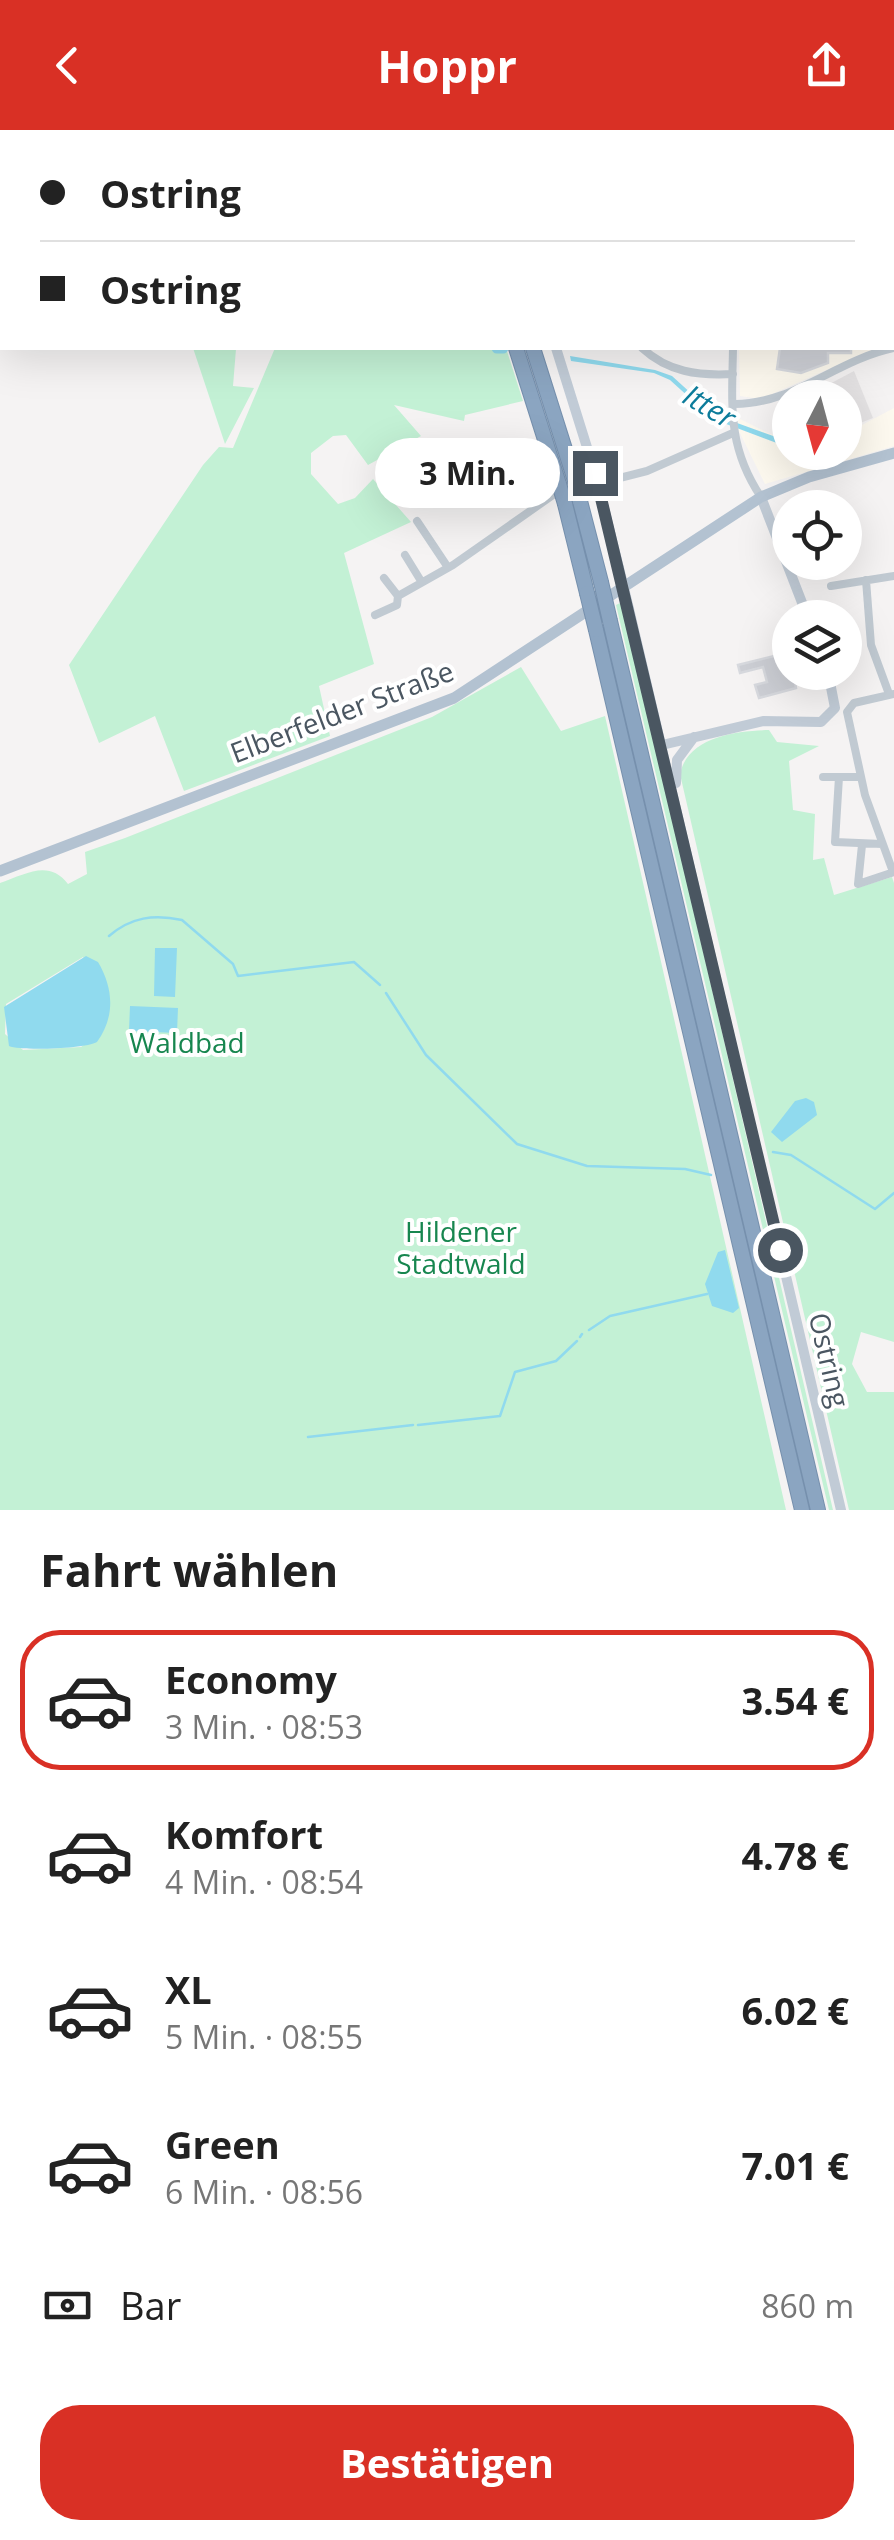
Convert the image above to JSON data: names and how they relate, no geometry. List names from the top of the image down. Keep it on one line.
{"streets":{"main road":["Elberfelder Straße","Ostring"]},"water":["Itter"],"parks":["Waldbad","Hildener Stadtwald"],"north":"bottom","page":{"header":"Hoppr","banner":["Ostring","Ostring"],"bubble":"3 Min.","heading":"Fahrt wählen","list":[{"name":"Economy","note":"3 Min. · 08:53","value":"3.54 €"},{"name":"Komfort","note":"4 Min. · 08:54","value":"4.78 €"},{"name":"XL","note":"5 Min. · 08:55","value":"6.02 €"},{"name":"Green","note":"6 Min. · 08:56","value":"7.01 €"}],"pay":["Bar","860 m"],"buttons":"Bestätigen"}}
